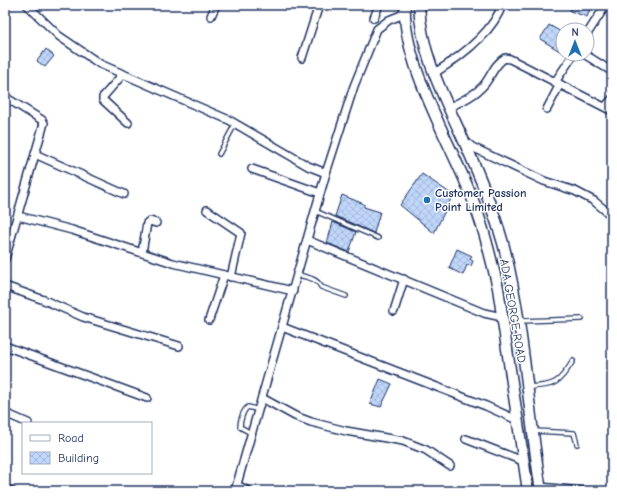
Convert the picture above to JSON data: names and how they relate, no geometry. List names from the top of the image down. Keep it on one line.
{"streets":{"main road":["ADA GEORGE ROAD"]},"places":["Customer Passion Point Limited"],"legend":["Road","Building"],"north":"top"}
